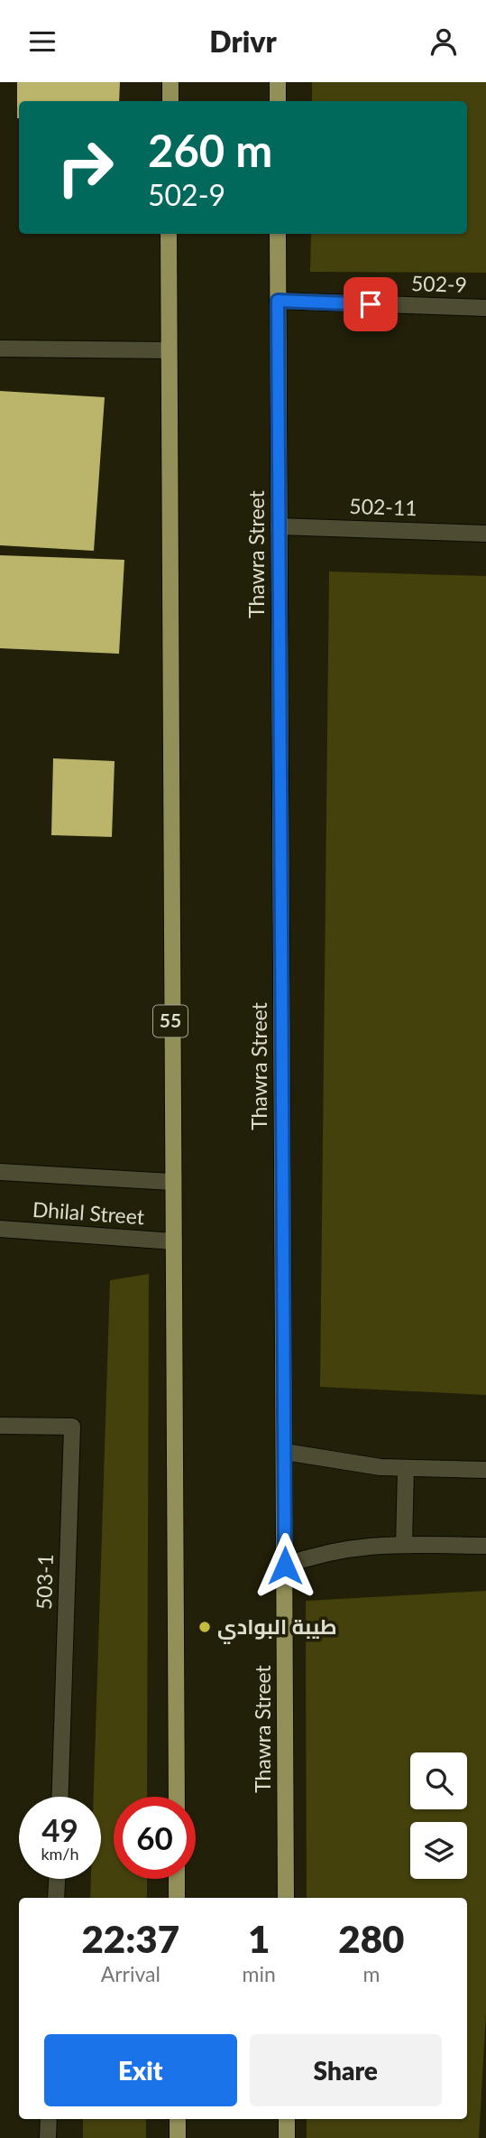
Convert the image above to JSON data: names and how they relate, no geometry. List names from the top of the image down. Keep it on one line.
{"streets":{"main road":["Thawra Street","55"],"street":["502-9","502-11","Dhilal Street","503-1"]},"crossings":[["502-9","Thawra Street"],["502-11","Thawra Street"],["55","Dhilal Street"]],"places":["طيبة البوادي"],"page":{"header":"Drivr","turn":["260 m","502-9"],"speed":"49 km/h","limit":"60","eta":["22:37","Arrival","1","min","280","m"],"buttons":["Exit","Share"]}}
